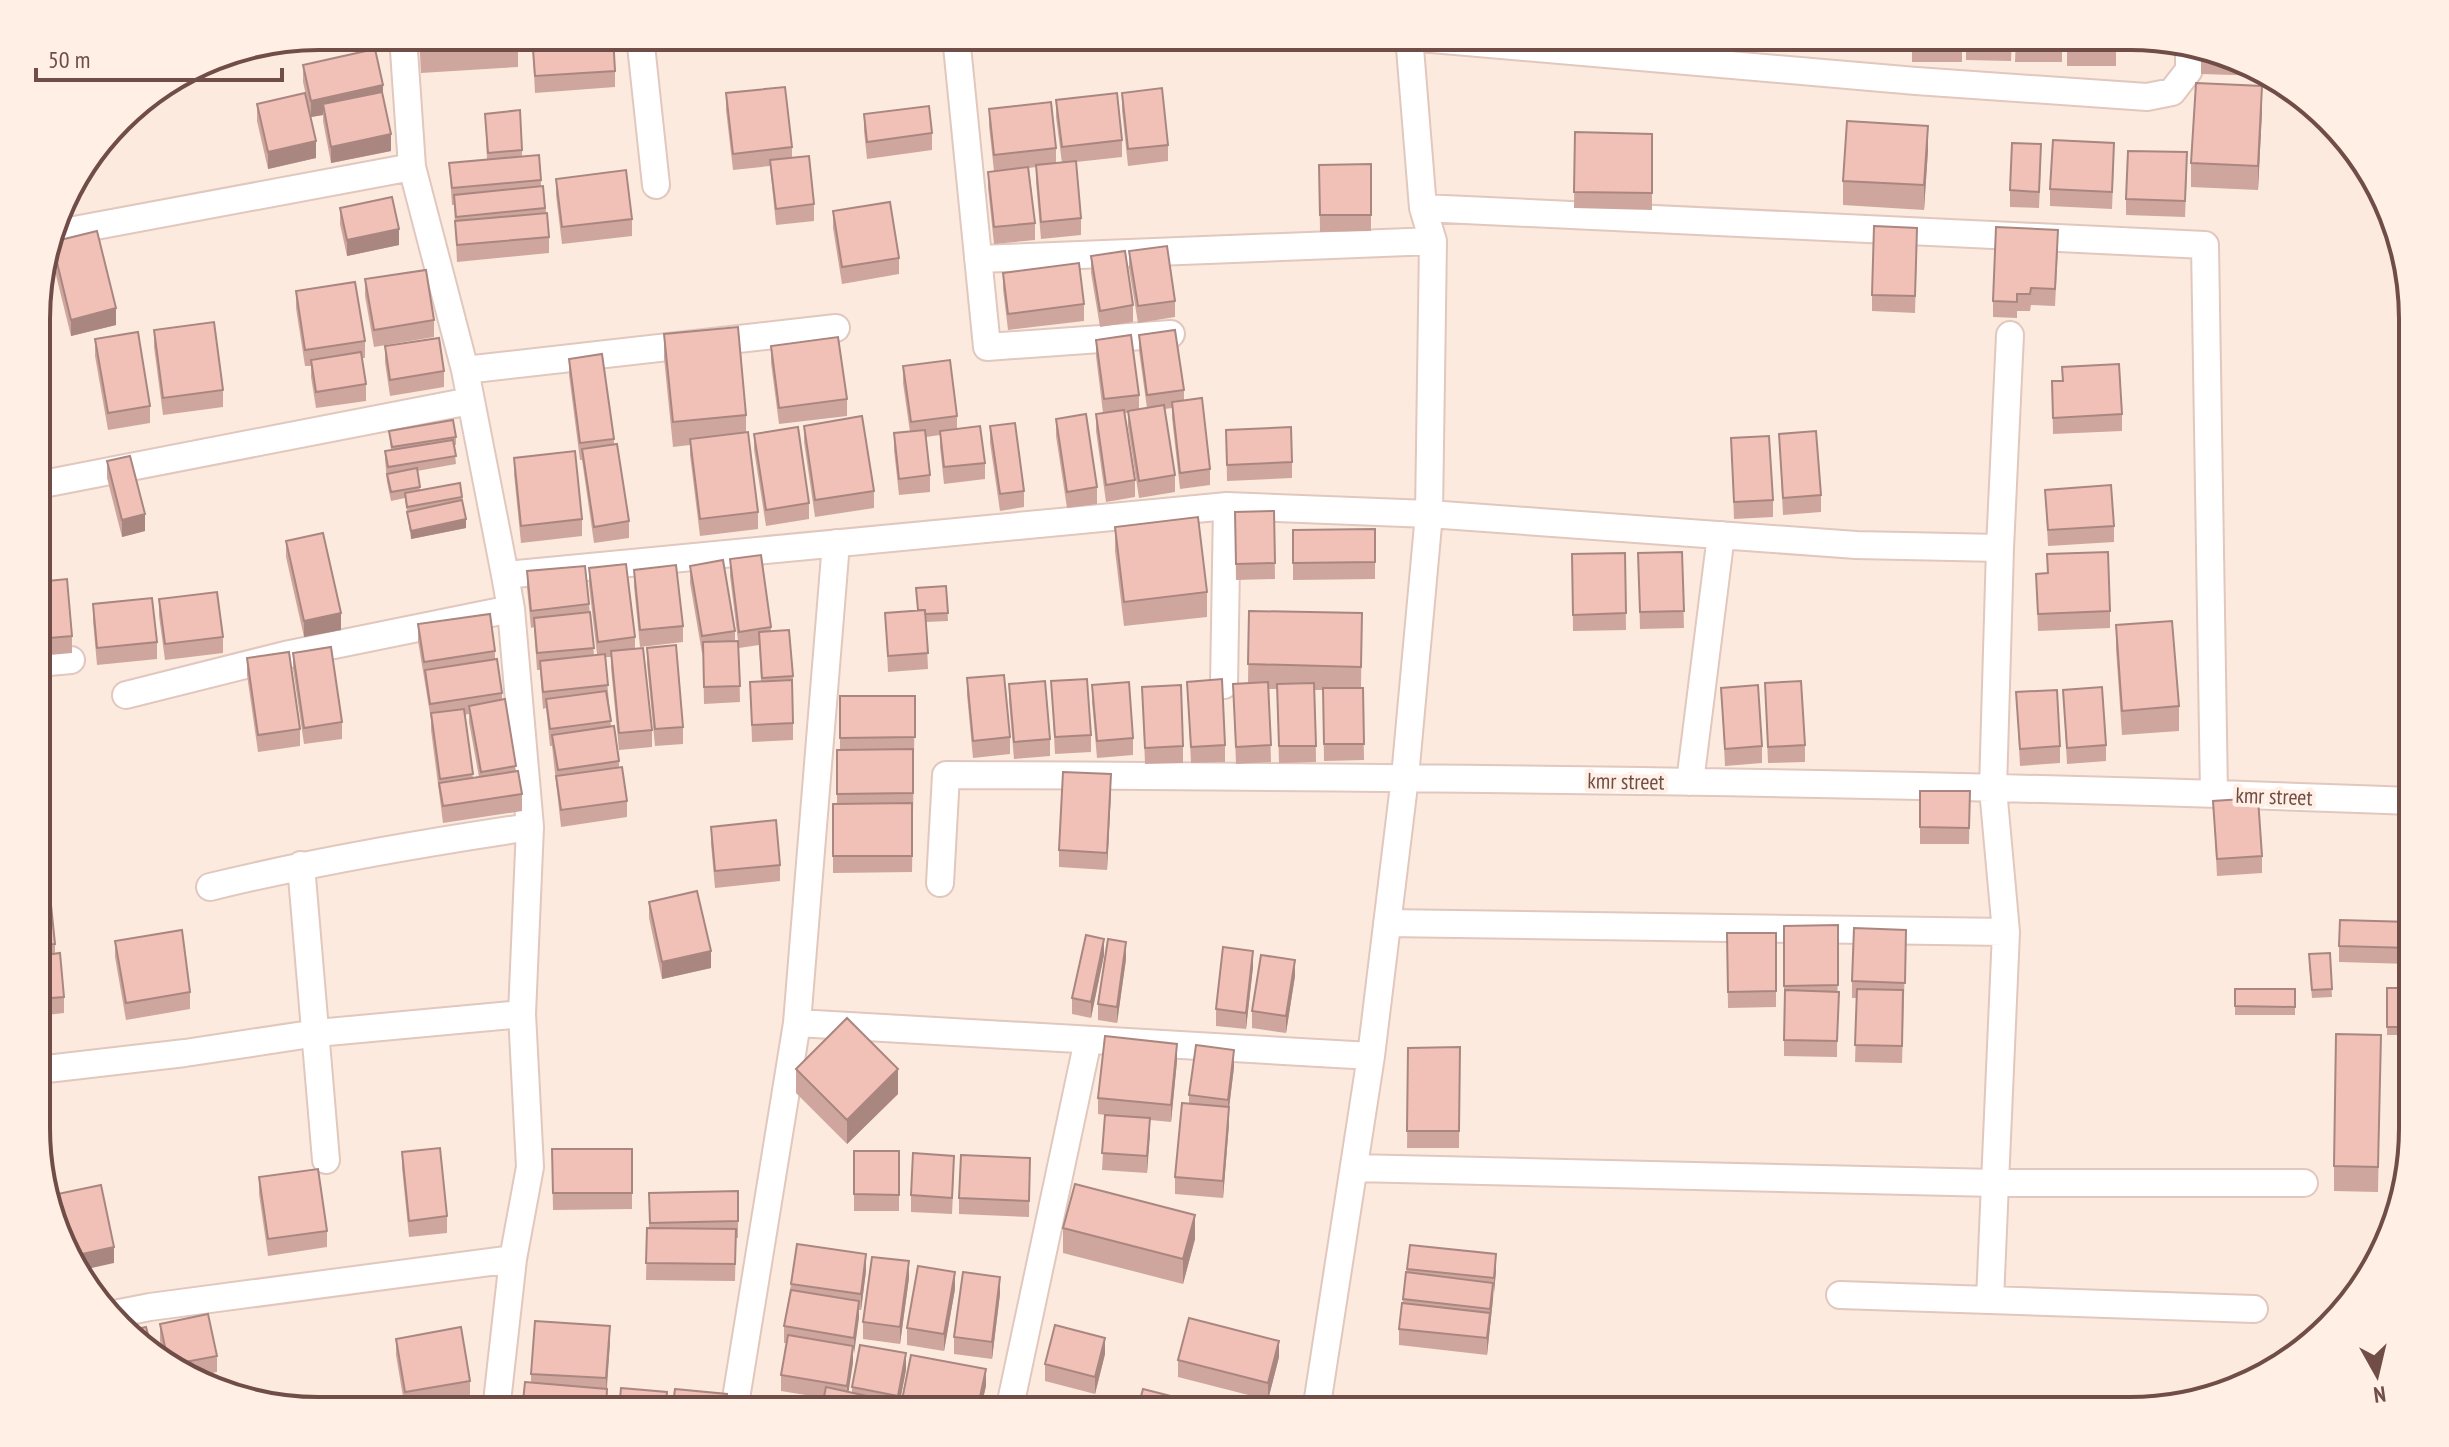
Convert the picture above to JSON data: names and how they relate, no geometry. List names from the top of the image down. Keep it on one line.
{"streets":{"street":["kmr street"]},"scale_bar":"50 m","north":"bottom"}
